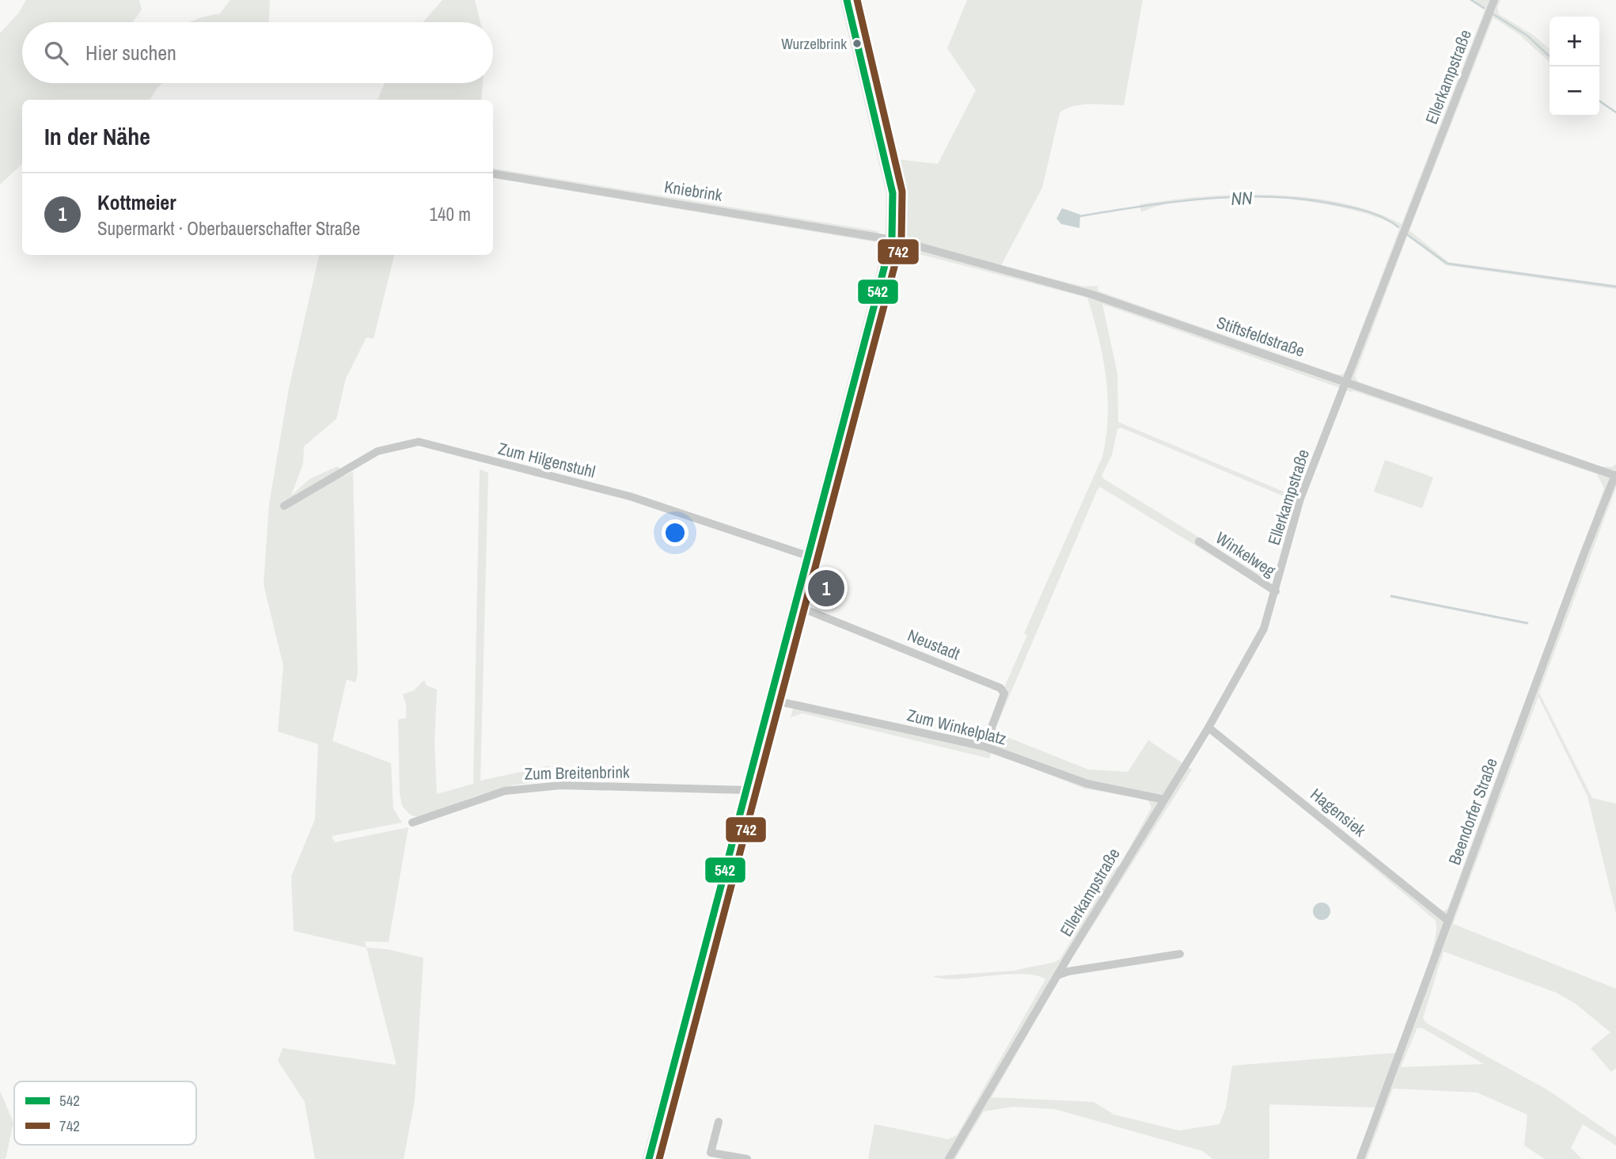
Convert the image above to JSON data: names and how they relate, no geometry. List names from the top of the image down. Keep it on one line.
{"streets":{"street":["Ellerkampstraße","Kniebrink","Stiftsfeldstraße","Zum Hilgenstuhl","Winkelweg","Neustadt","Zum Winkelplatz","Zum Breitenbrink","Beendorfer Straße","Hagensiek"]},"crossings":[["Ellerkampstraße","Stiftsfeldstraße"],["Ellerkampstraße","Winkelweg"],["Ellerkampstraße","Zum Winkelplatz"],["Ellerkampstraße","Hagensiek"],["Kniebrink","Stiftsfeldstraße"],["Stiftsfeldstraße","Beendorfer Straße"],["Neustadt","Zum Winkelplatz"],["Beendorfer Straße","Hagensiek"]],"water":["NN"],"places":["Wurzelbrink"],"lines":["transit line 542","transit line 742"],"legend":["542","742"],"page":{"map_buttons":["+","−"],"search":"Hier suchen","heading":"In der Nähe","list":[{"mark":"1","name":"Kottmeier","note":"Supermarkt · Oberbauerschafter Straße","value":"140 m"}],"pins":"1"}}
